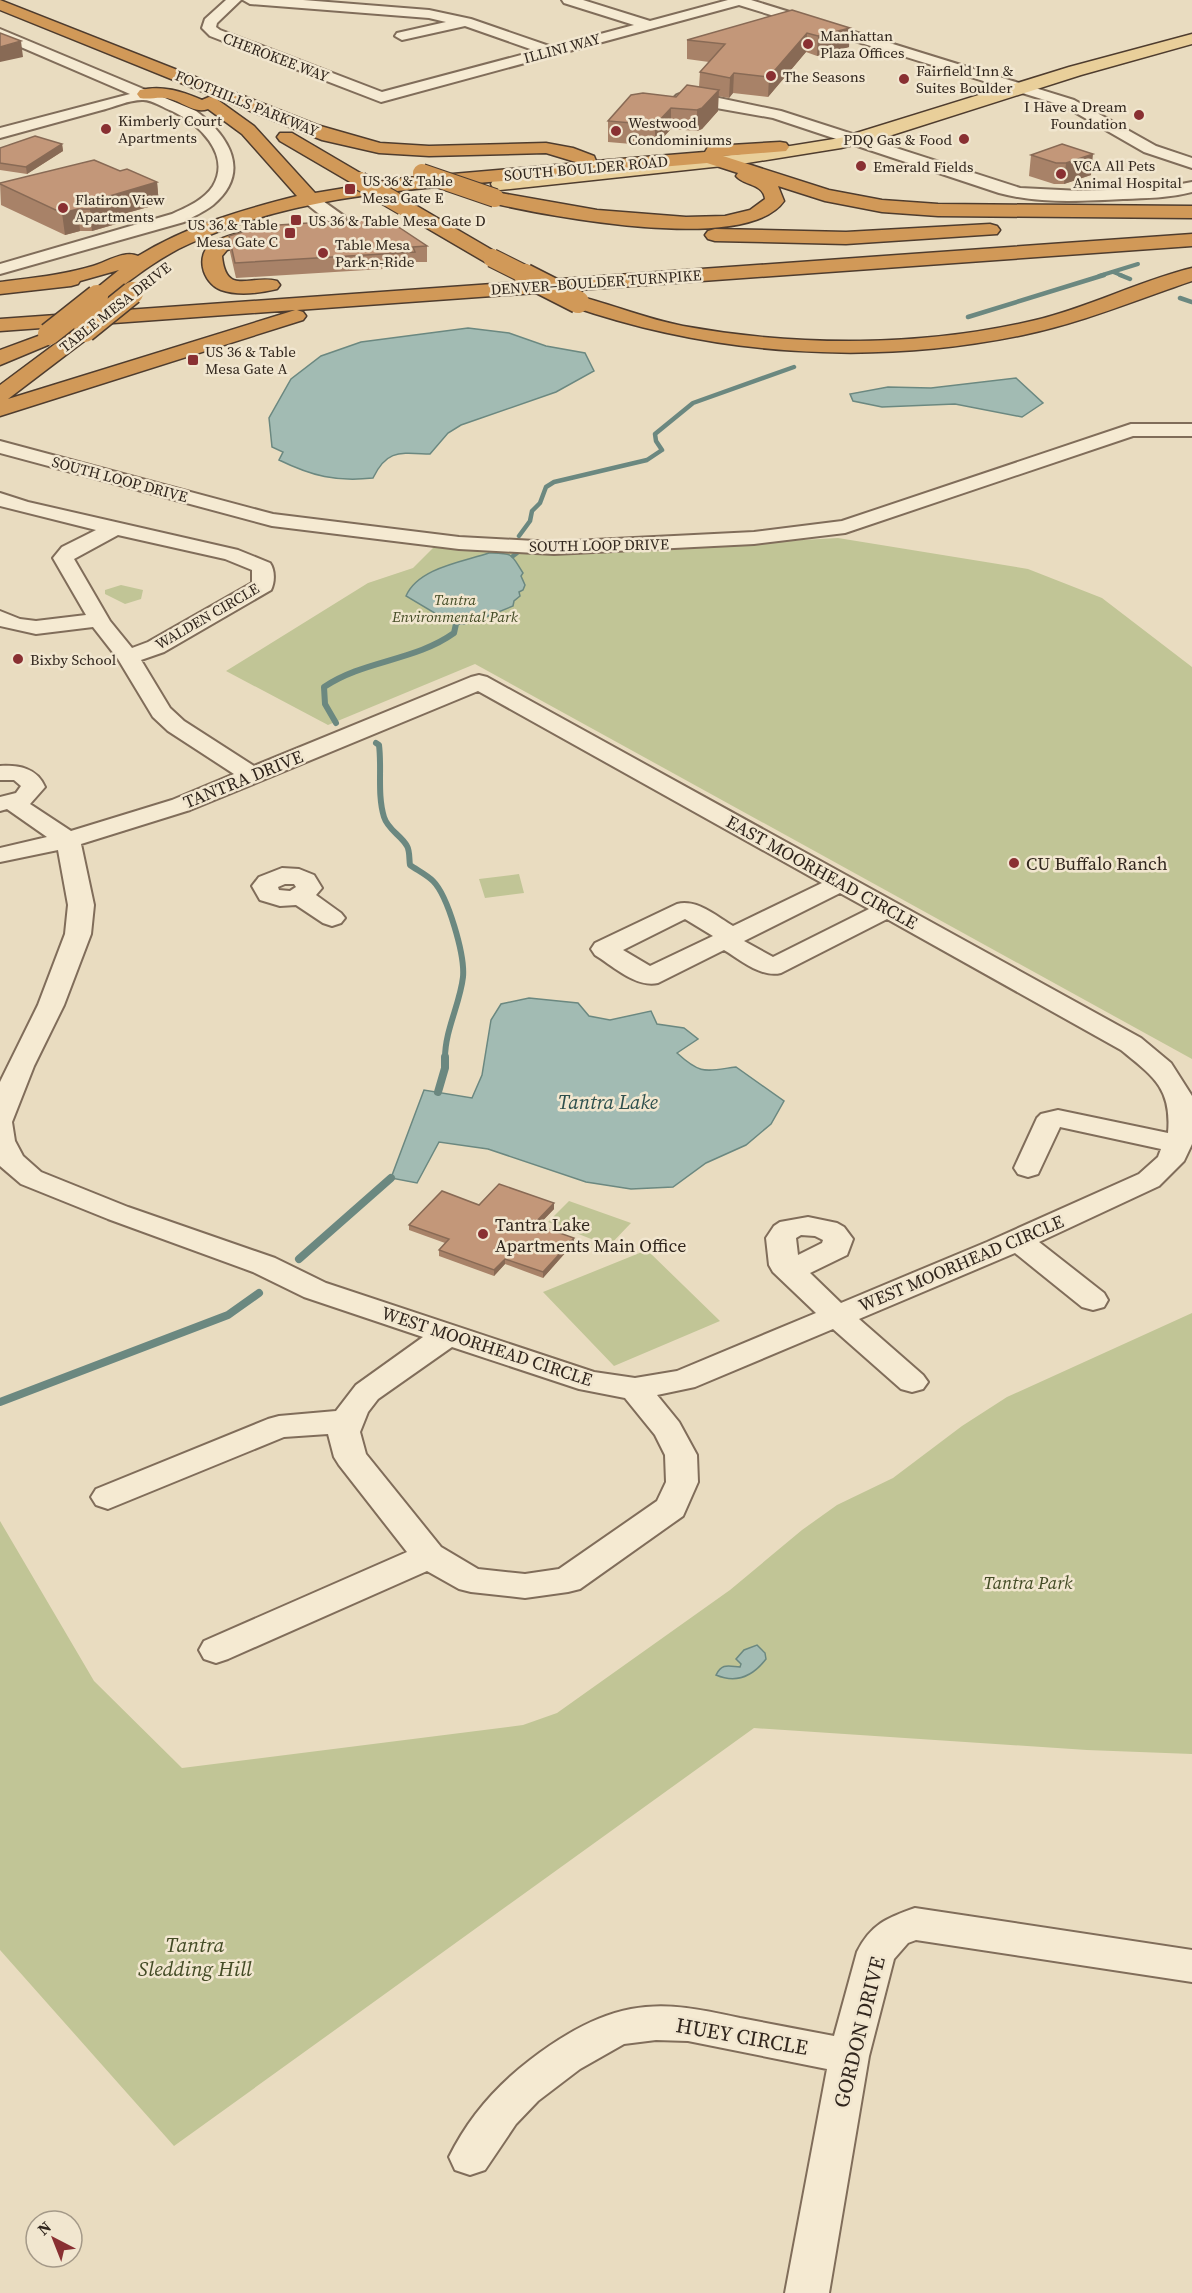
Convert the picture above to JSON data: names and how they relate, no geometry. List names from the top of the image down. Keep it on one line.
{"streets":{"highway":["FOOTHILLS PARKWAY","SOUTH BOULDER ROAD","DENVER–BOULDER TURNPIKE","TABLE MESA DRIVE"],"street":["ILLINI WAY","CHEROKEE WAY","SOUTH LOOP DRIVE","WALDEN CIRCLE","TANTRA DRIVE","EAST MOORHEAD CIRCLE","WEST MOORHEAD CIRCLE","GORDON DRIVE","HUEY CIRCLE"]},"crossings":[["ILLINI WAY","CHEROKEE WAY"],["FOOTHILLS PARKWAY","SOUTH BOULDER ROAD"],["FOOTHILLS PARKWAY","TABLE MESA DRIVE"],["SOUTH BOULDER ROAD","TABLE MESA DRIVE"],["TANTRA DRIVE","EAST MOORHEAD CIRCLE"],["EAST MOORHEAD CIRCLE","WEST MOORHEAD CIRCLE"],["GORDON DRIVE","HUEY CIRCLE"]],"water":["Tantra Lake"],"parks":["Tantra Environmental Park","Tantra Park","Tantra Sledding Hill"],"places":{"other":["Manhattan Plaza Offices","The Seasons","Fairfield Inn & Suites Boulder","I Have a Dream Foundation","Kimberly Court Apartments","Westwood Condominiums","PDQ Gas & Food","Emerald Fields","VCA All Pets Animal Hospital","Flatiron View Apartments","Table Mesa Park-n-Ride","Bixby School","CU Buffalo Ranch","Tantra Lake Apartments Main Office"],"transit":["US 36 & Table Mesa Gate E","US 36 & Table Mesa Gate D","US 36 & Table Mesa Gate C","US 36 & Table Mesa Gate A"]},"north":"top left"}
